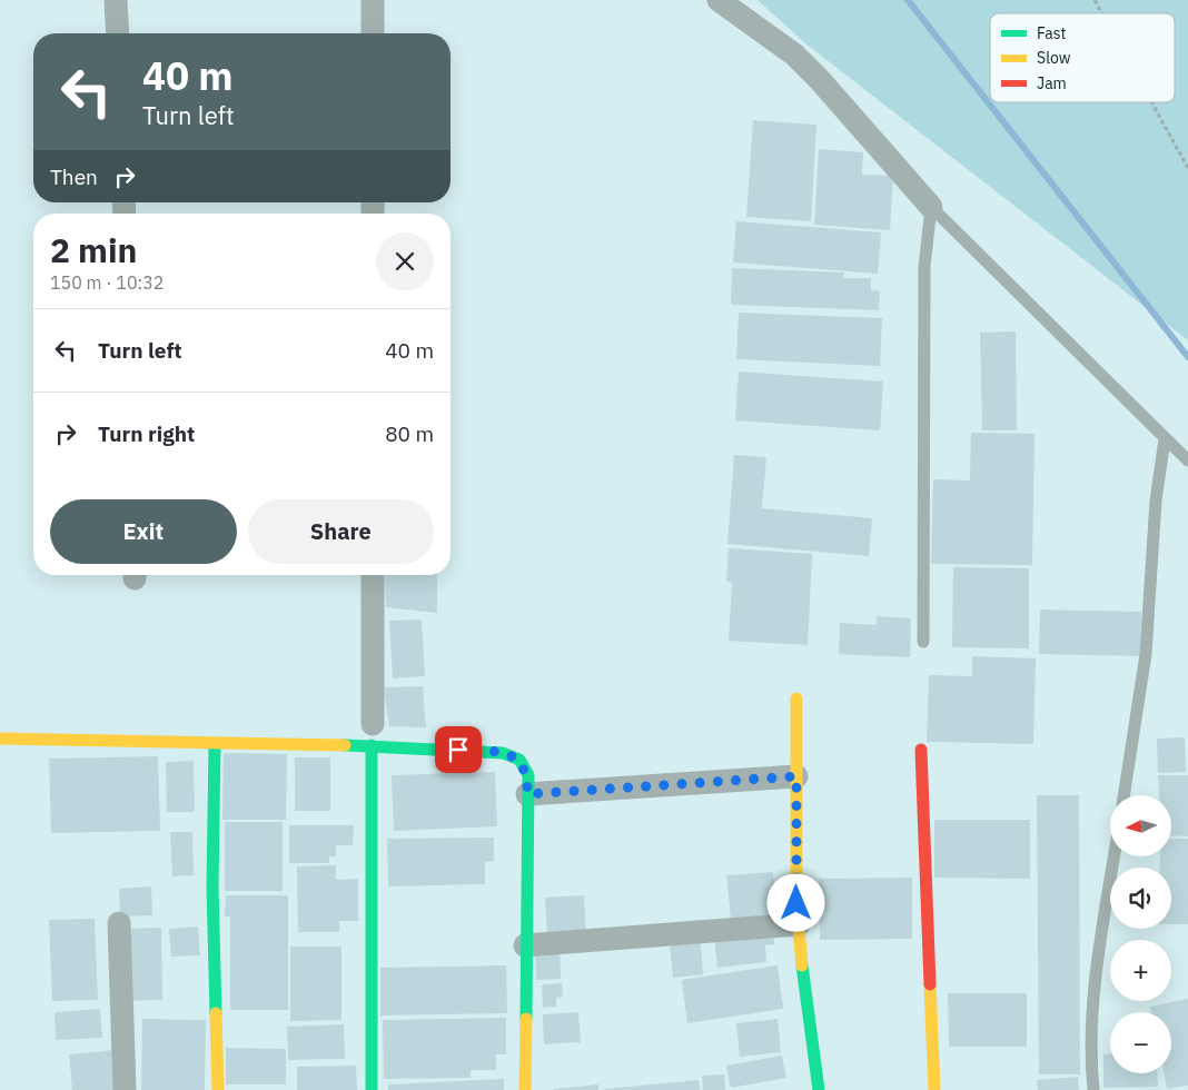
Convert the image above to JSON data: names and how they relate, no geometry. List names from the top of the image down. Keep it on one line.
{"legend":["Fast","Slow","Jam"],"north":"left","page":{"turn":["40 m","Turn left"],"then":"Then","heading":["2 min","150 m · 10:32"],"list":[{"name":"Turn left","value":"40 m"},{"name":"Turn right","value":"80 m"}],"buttons":["Exit","Share"],"map_buttons":["+","−"]}}
